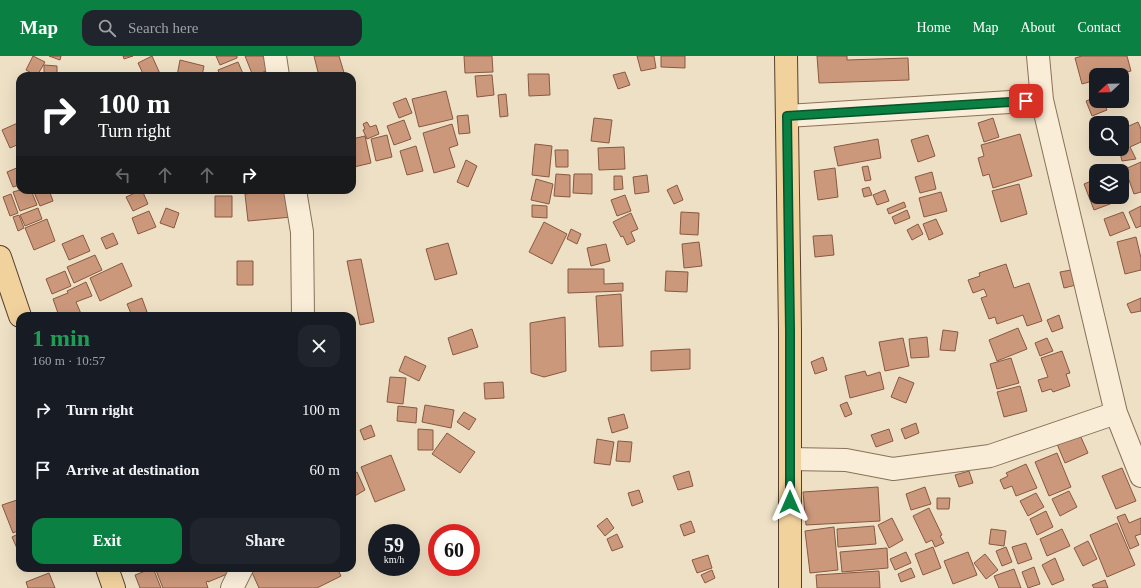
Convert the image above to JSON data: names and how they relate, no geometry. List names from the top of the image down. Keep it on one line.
{"north":"left","page":{"header":"Map","search":"Search here","nav":["Home","Map","About","Contact"],"turn":["100 m","Turn right"],"heading":["1 min","160 m · 10:57"],"list":[{"name":"Turn right","value":"100 m"},{"name":"Arrive at destination","value":"60 m"}],"buttons":["Exit","Share"],"speed":"59 km/h","limit":"60"}}
